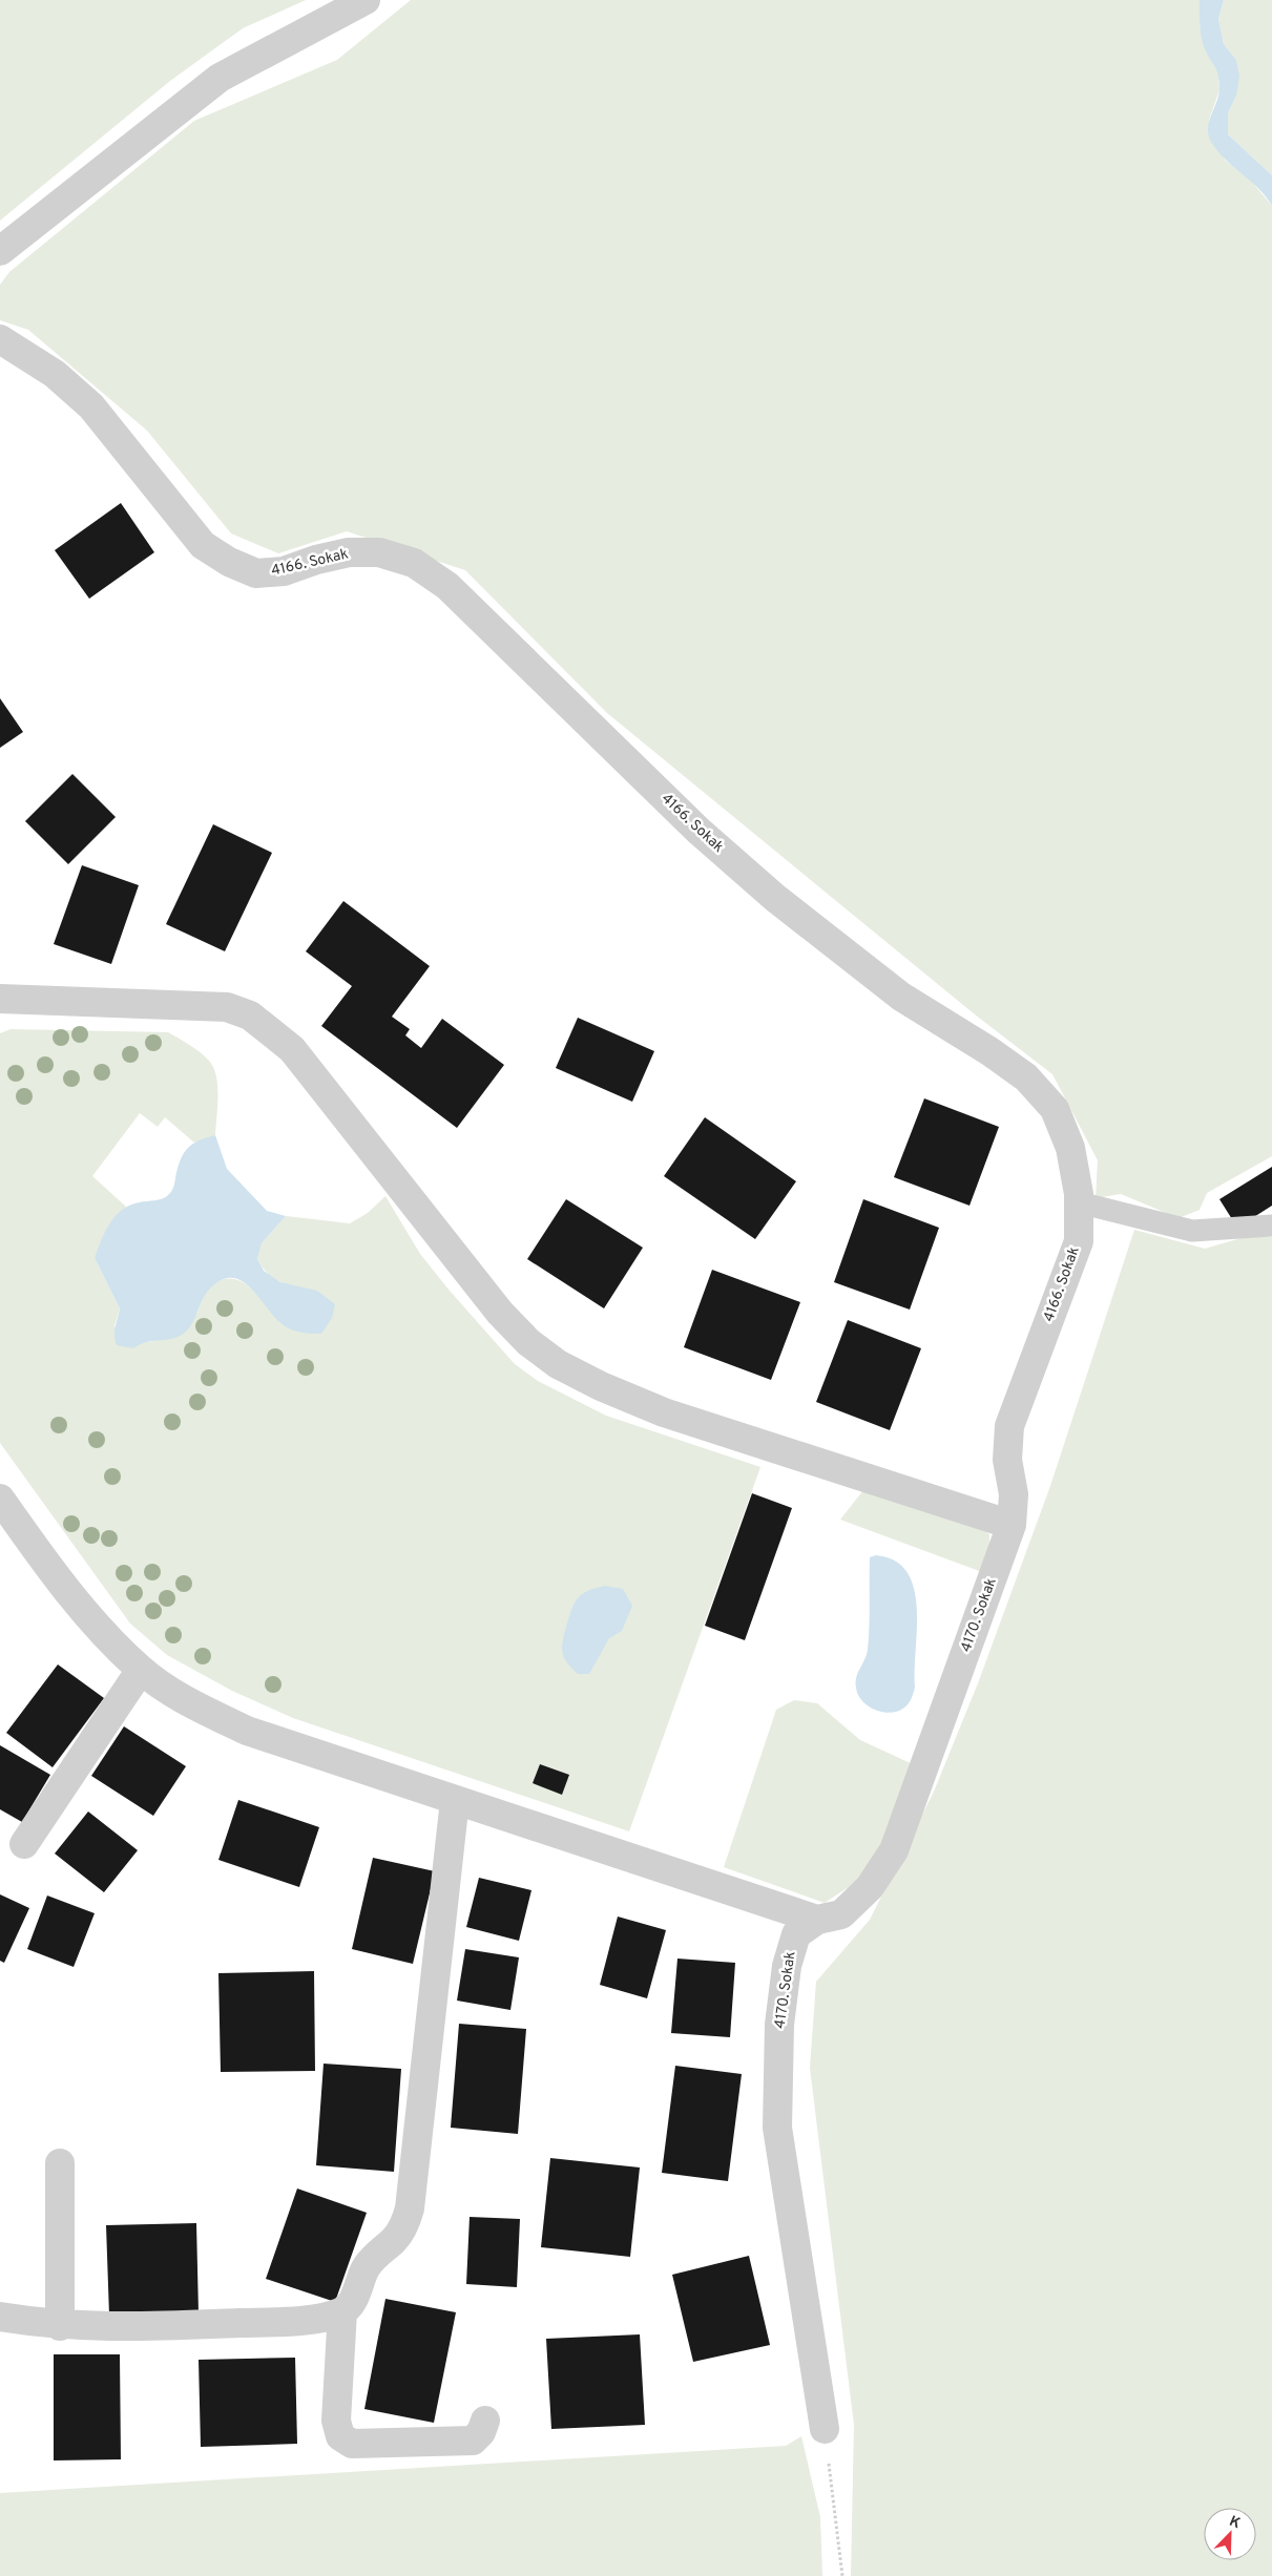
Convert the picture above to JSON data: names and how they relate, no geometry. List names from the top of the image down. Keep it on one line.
{"streets":{"street":["4166. Sokak","4170. Sokak"]},"crossings":[["4166. Sokak","4170. Sokak"]],"north":"top right"}
